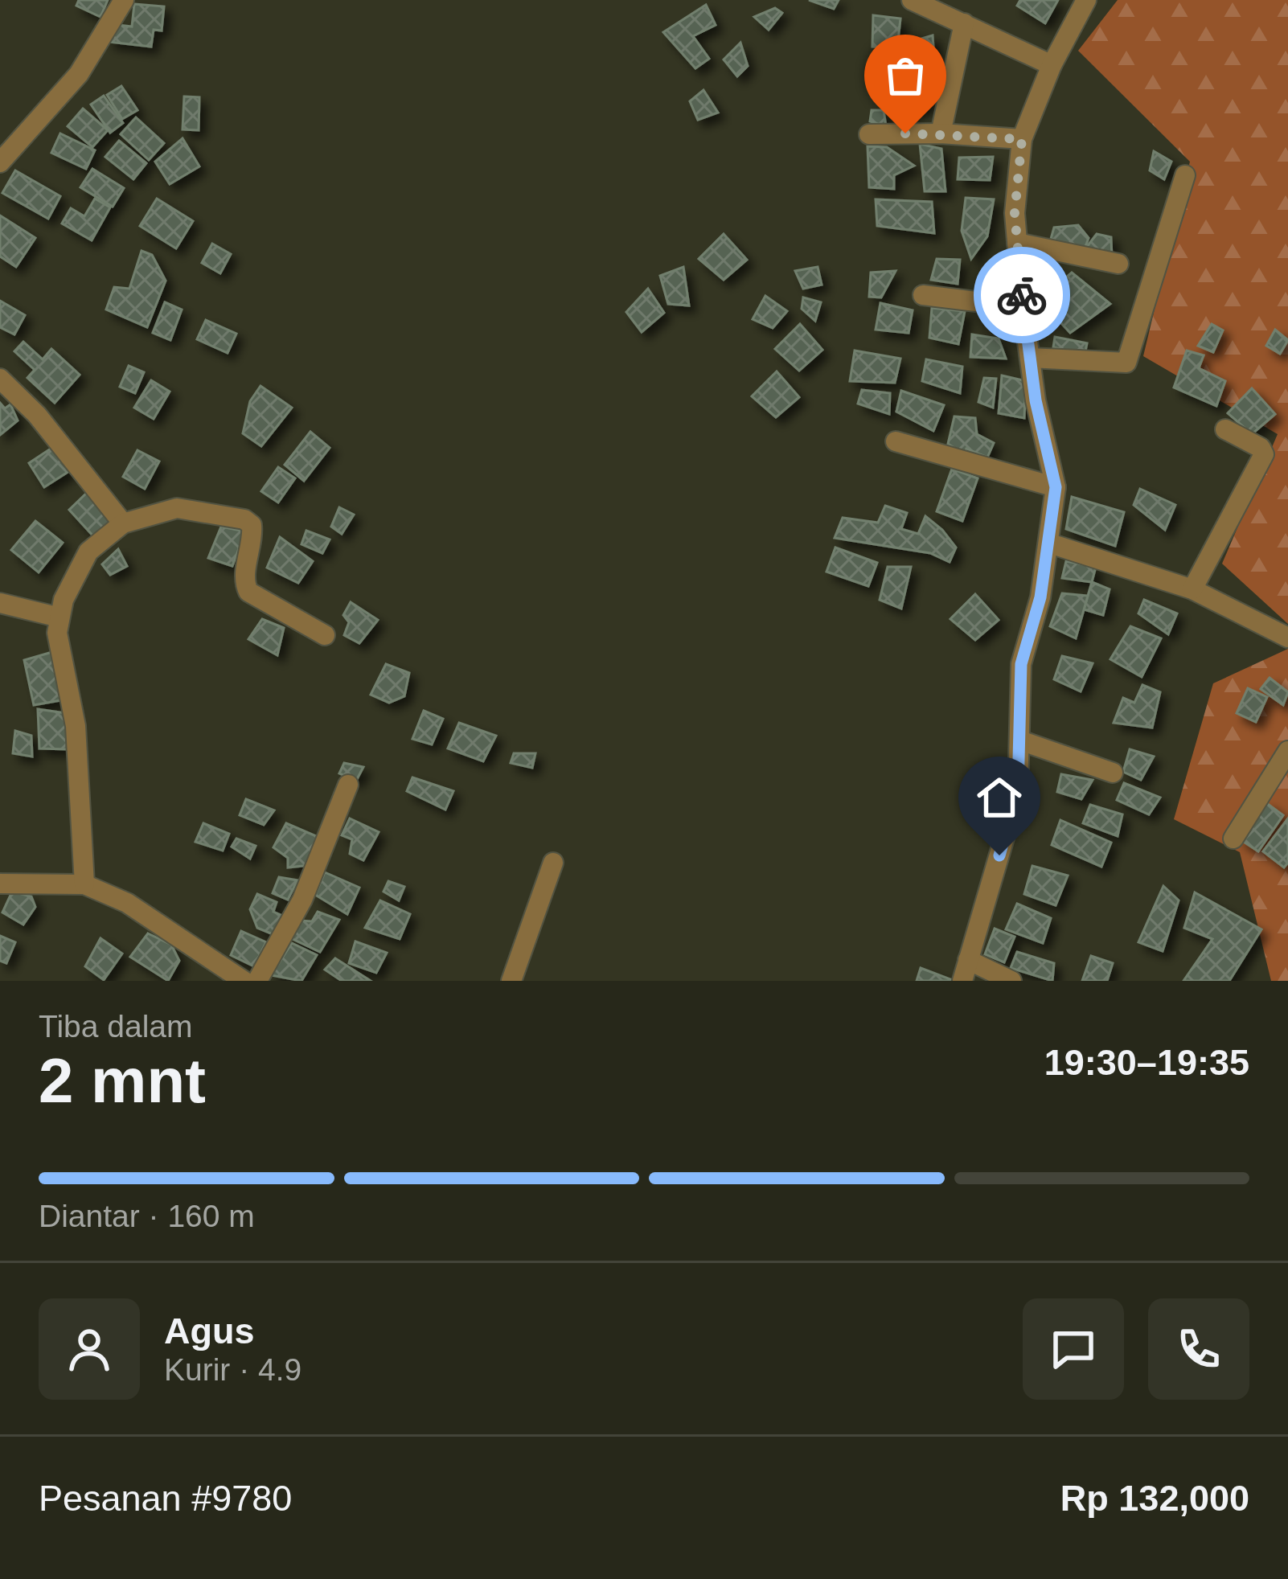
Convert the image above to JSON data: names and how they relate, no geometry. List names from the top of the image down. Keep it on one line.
{"page":{"heading":["2 mnt","Tiba dalam","19:30–19:35"],"panel":["Agus","Kurir · 4.9","Pesanan #9780","Rp 132,000"],"bar":"Diantar · 160 m"}}
